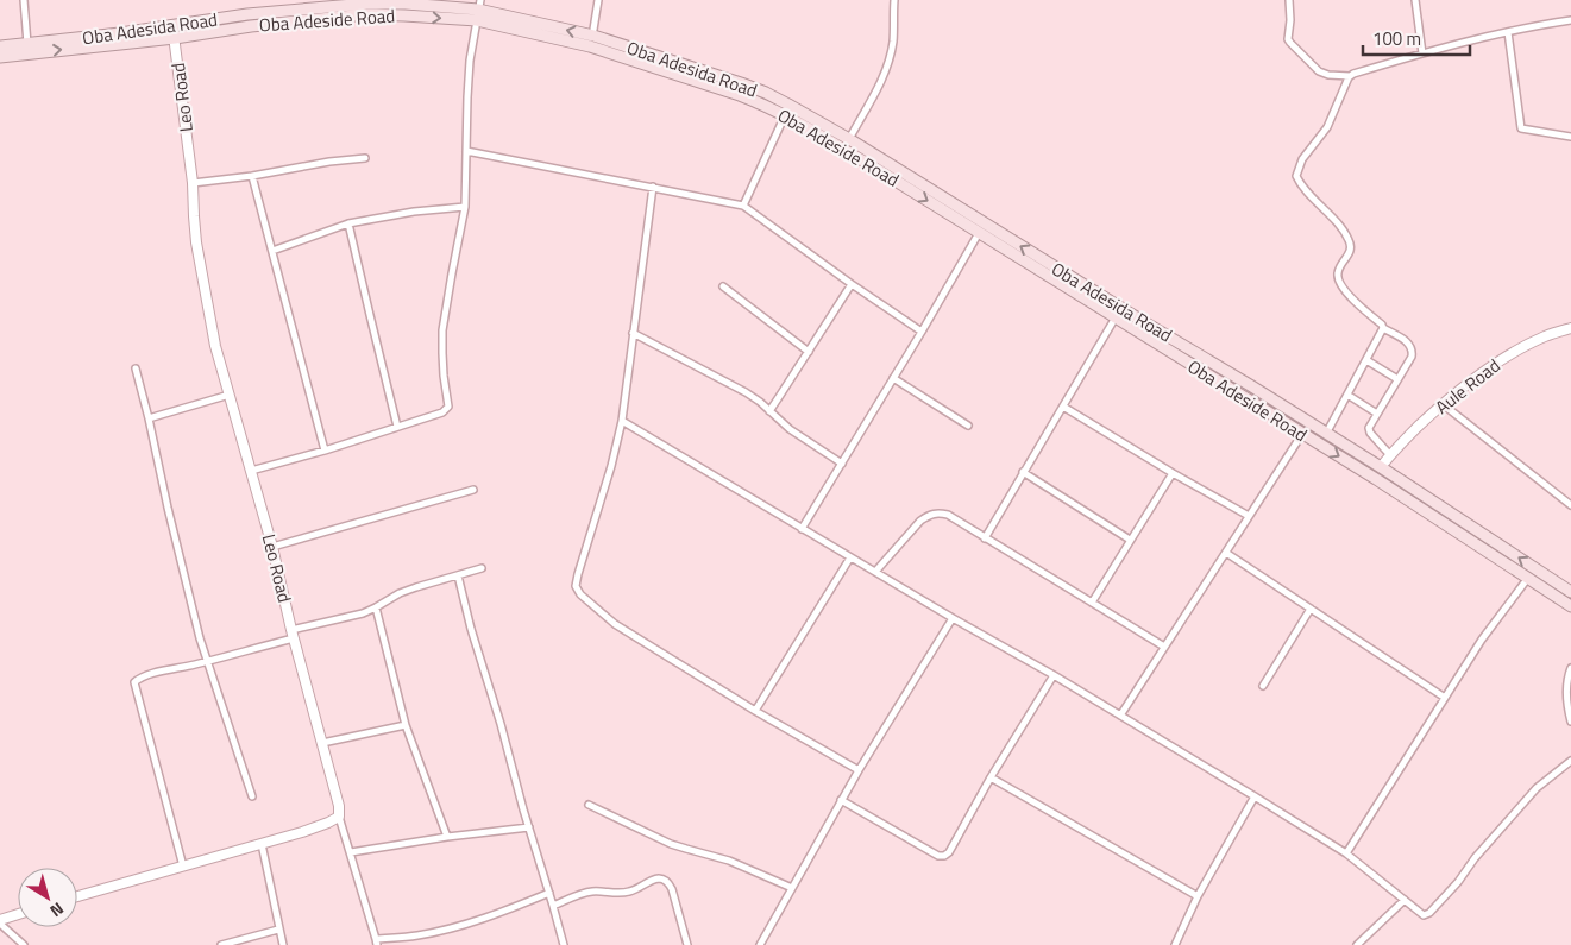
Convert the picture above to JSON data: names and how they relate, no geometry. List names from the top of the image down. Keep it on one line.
{"streets":{"main road":["Oba Adeside Road","Oba Adesida Road"],"street":["Leo Road","Aule Road"]},"crossings":[["Oba Adeside Road","Oba Adesida Road"],["Oba Adeside Road","Leo Road"],["Oba Adesida Road","Leo Road"],["Oba Adesida Road","Aule Road"]],"one_way":["Oba Adeside Road"],"scale_bar":"100 m","north":"bottom right"}
